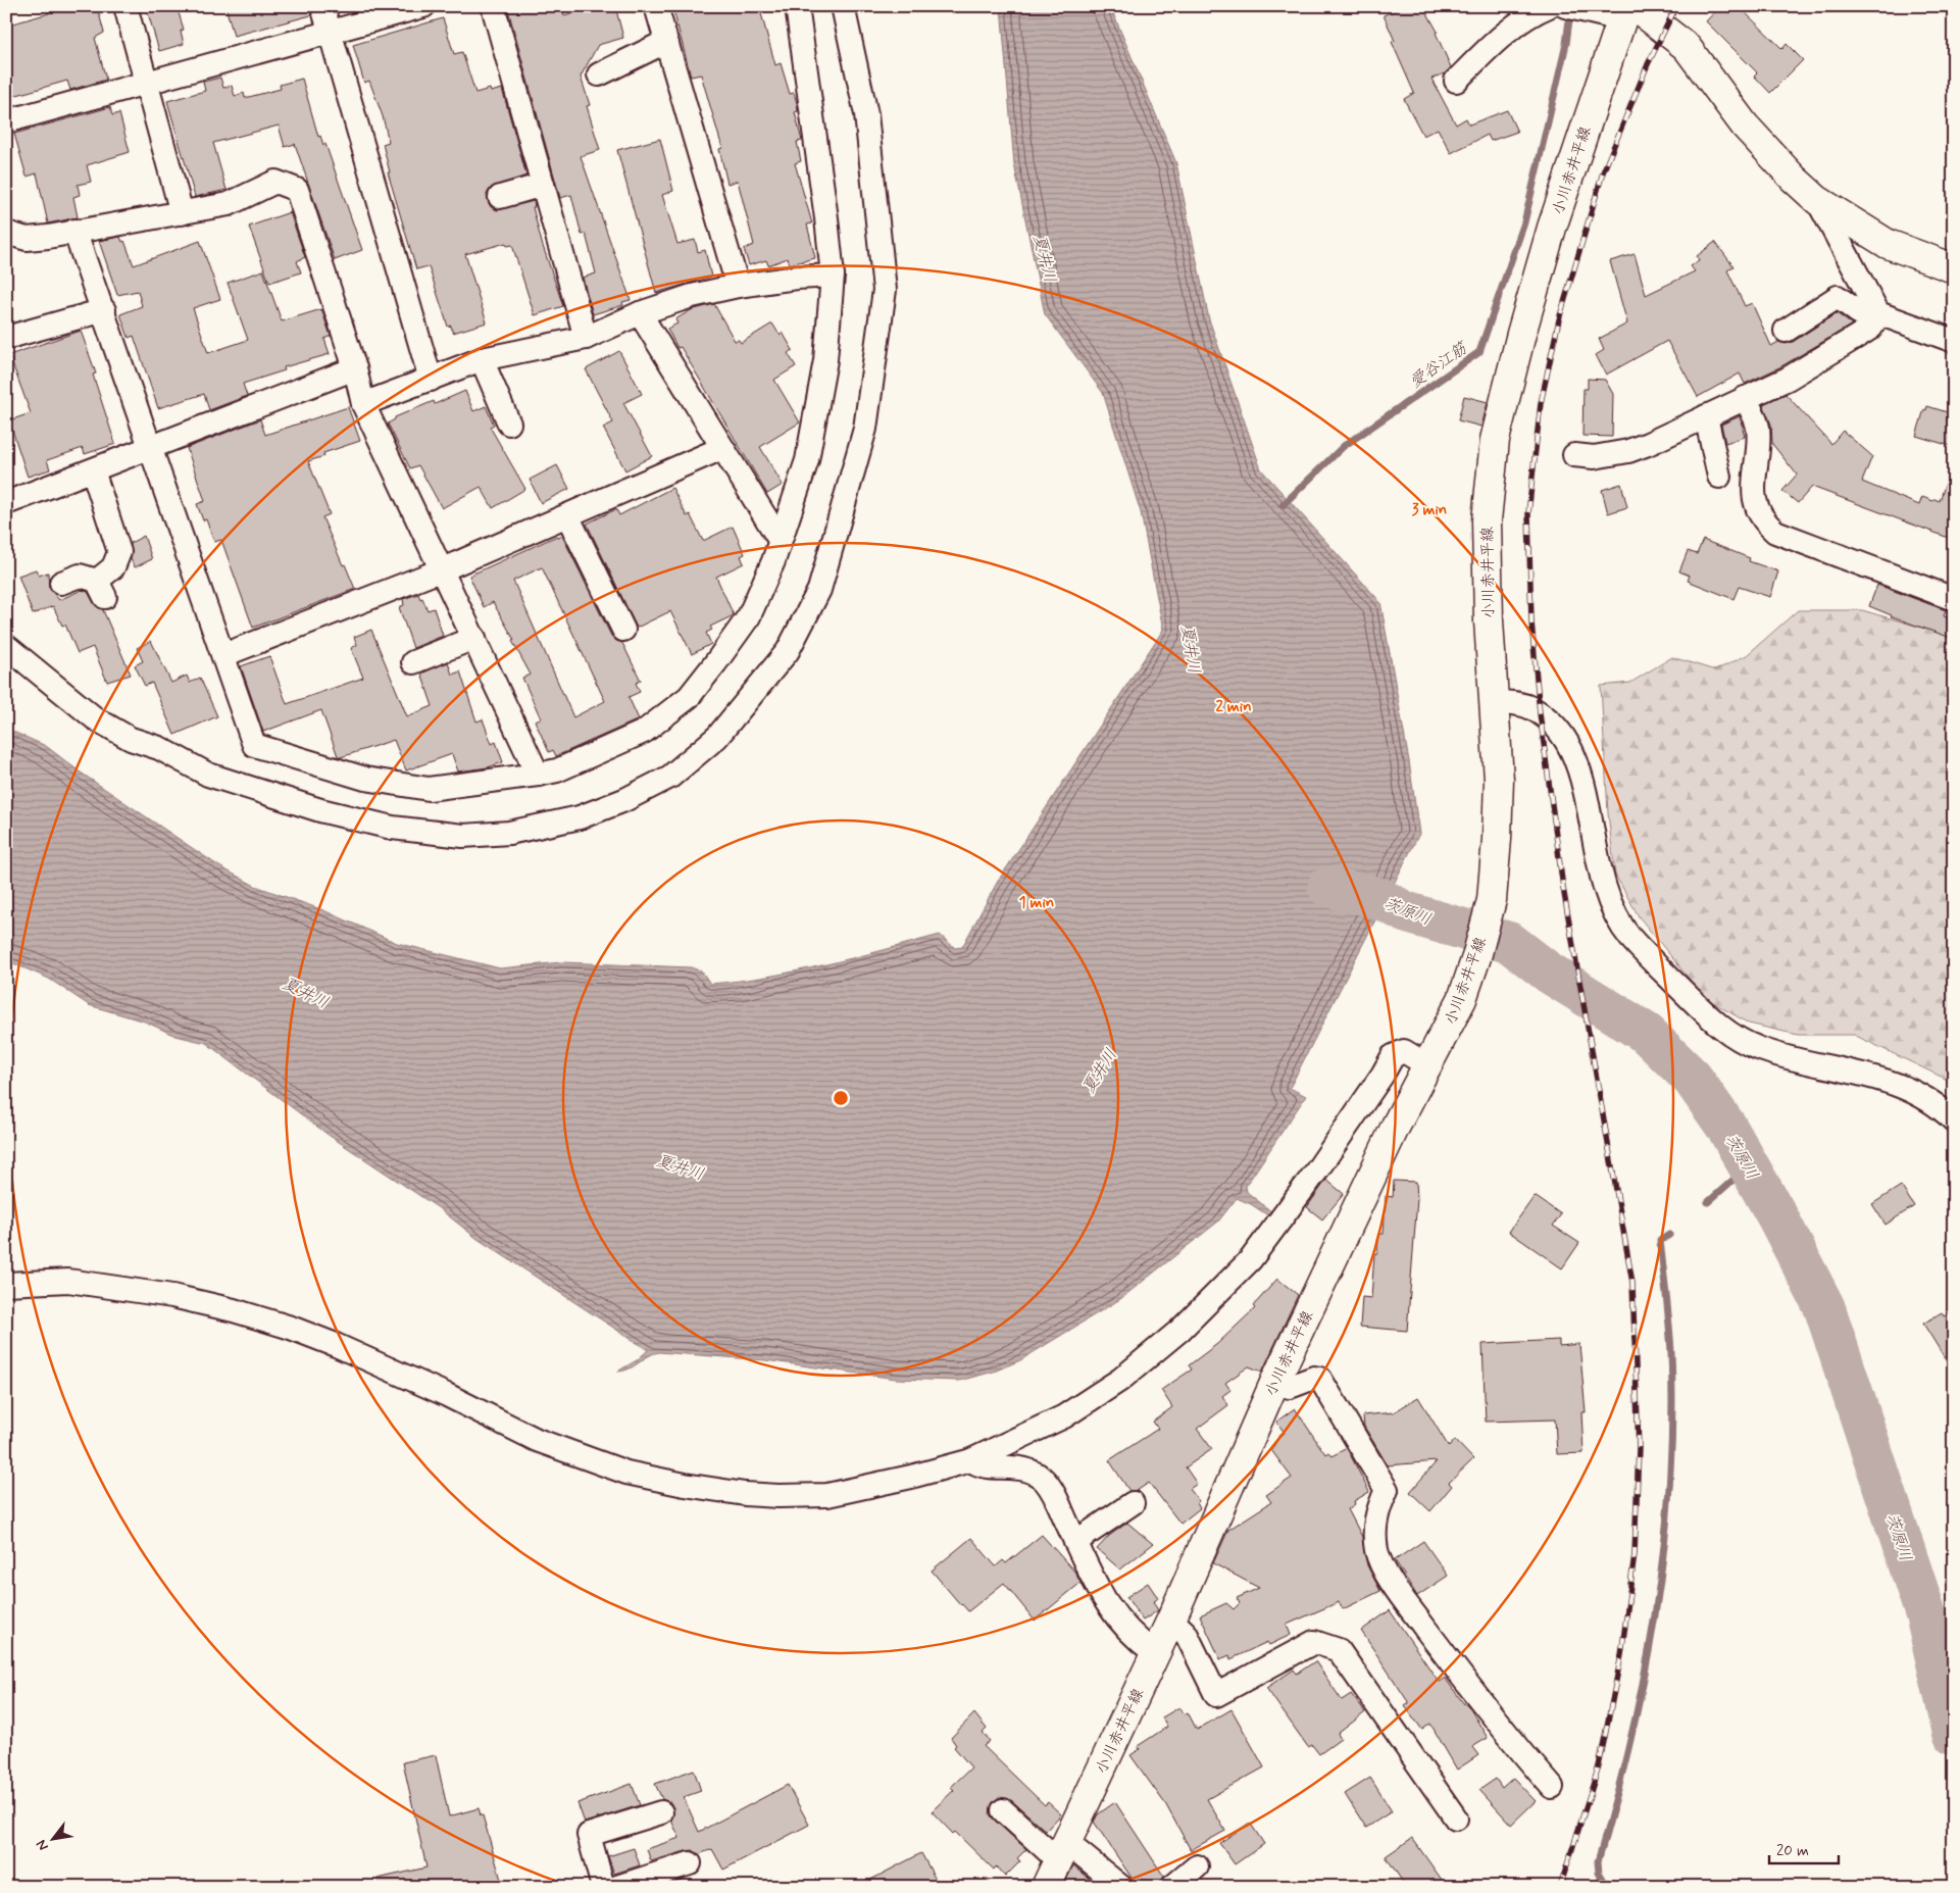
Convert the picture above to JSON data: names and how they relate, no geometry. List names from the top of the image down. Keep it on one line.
{"streets":{"main road":["小川赤井平線"]},"water":["夏井川","愛谷江筋","茨原川"],"scale_bar":"20 m","north":"bottom left","rings":["3 min","2 min","1 min"]}
